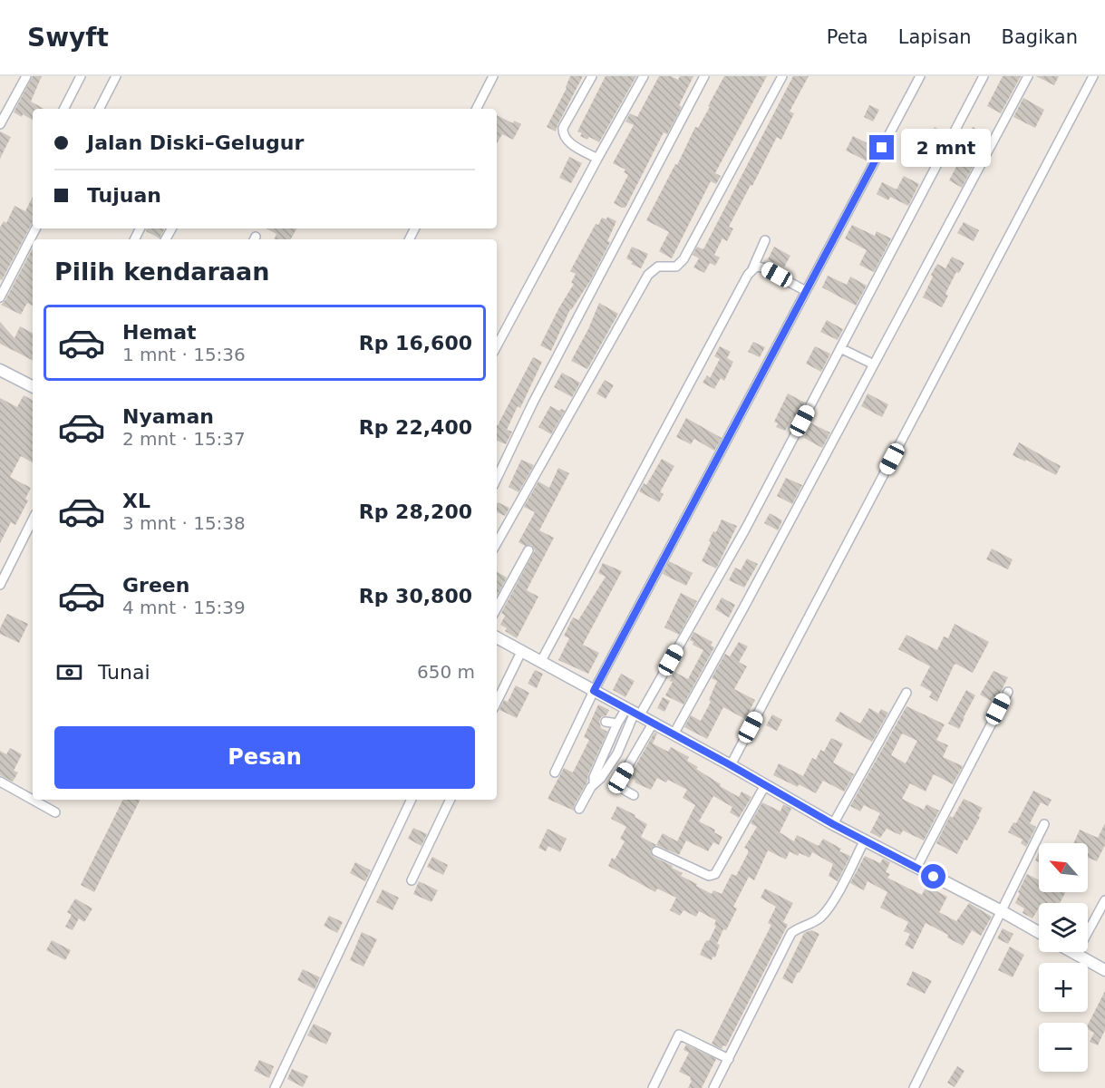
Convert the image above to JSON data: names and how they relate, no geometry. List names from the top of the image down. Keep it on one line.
{"north":"top left","page":{"header":"Swyft","nav":["Peta","Lapisan","Bagikan"],"banner":["Jalan Diski–Gelugur","Tujuan"],"bubble":"2 mnt","heading":"Pilih kendaraan","list":[{"name":"Hemat","note":"1 mnt · 15:36","value":"Rp 16,600"},{"name":"Nyaman","note":"2 mnt · 15:37","value":"Rp 22,400"},{"name":"XL","note":"3 mnt · 15:38","value":"Rp 28,200"},{"name":"Green","note":"4 mnt · 15:39","value":"Rp 30,800"}],"pay":["Tunai","650 m"],"buttons":"Pesan","map_buttons":["+","−"]}}
